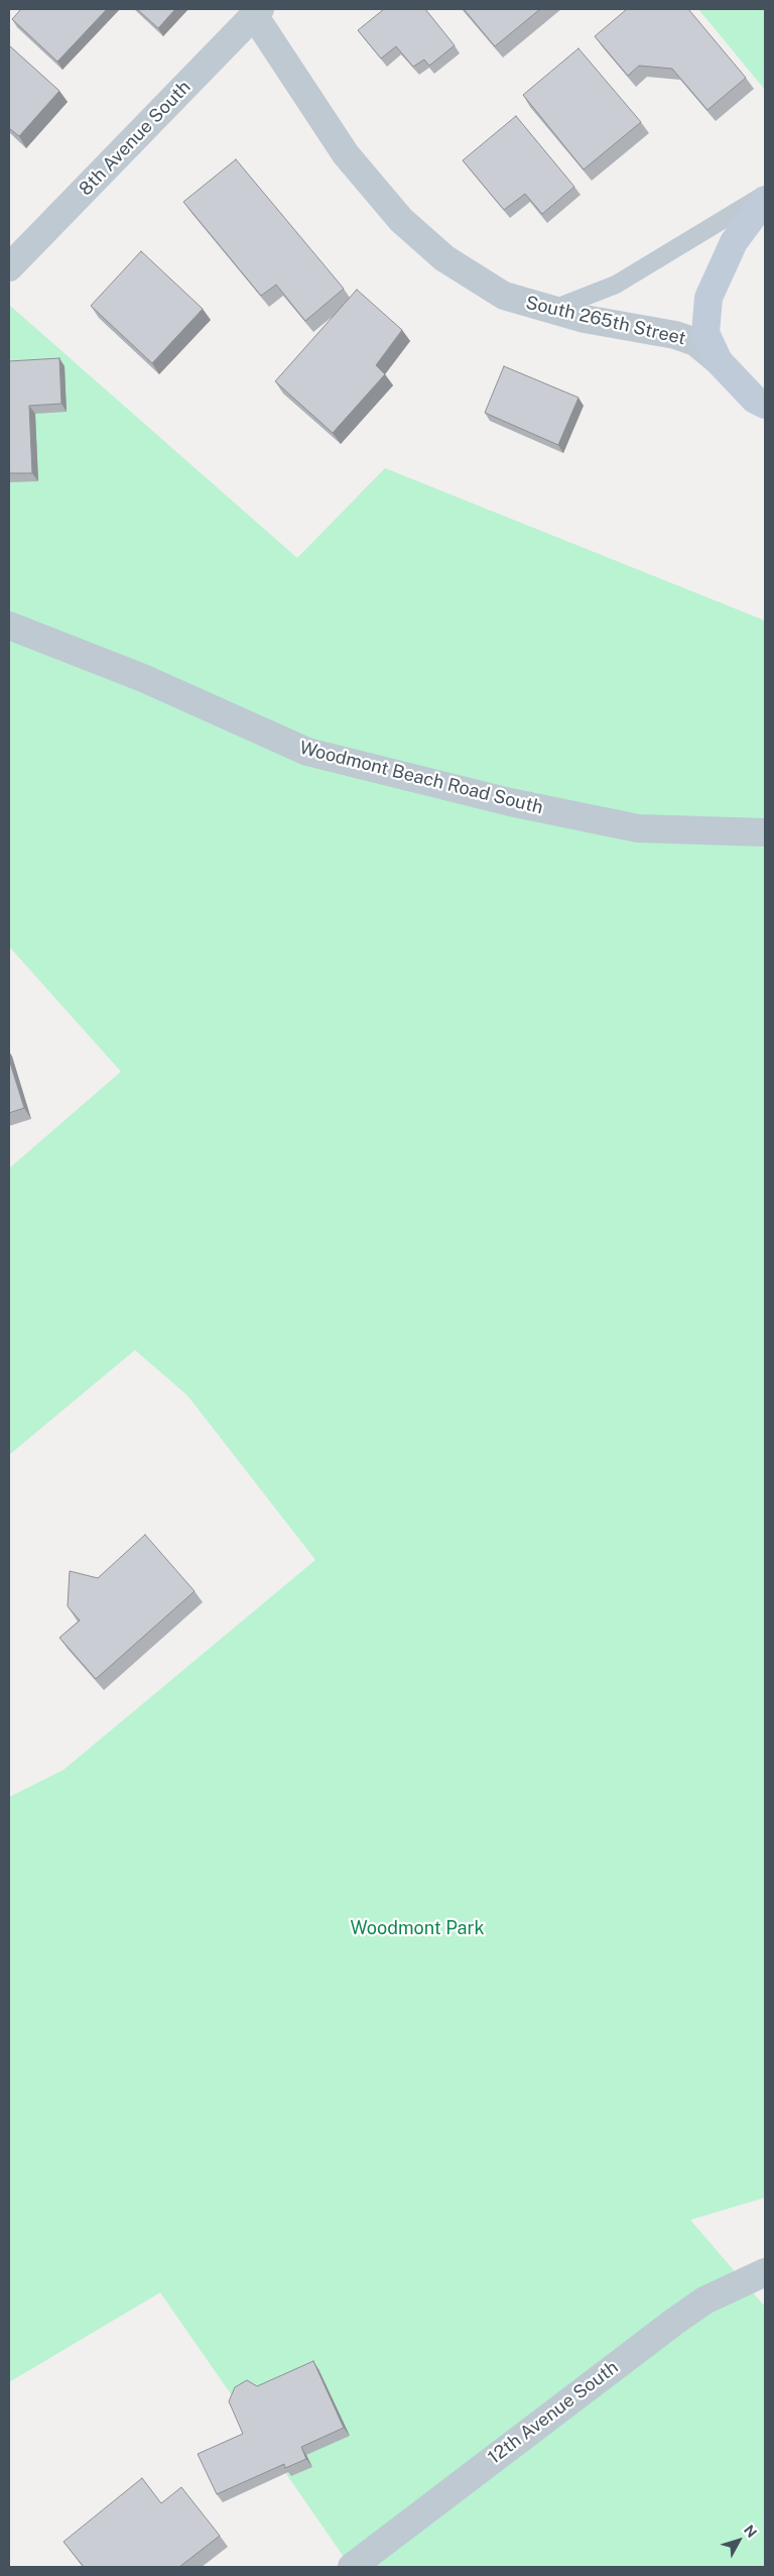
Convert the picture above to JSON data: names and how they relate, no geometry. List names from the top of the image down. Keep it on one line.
{"streets":{"street":["8th Avenue South","South 265th Street","Woodmont Beach Road South","12th Avenue South"]},"crossings":[["8th Avenue South","South 265th Street"]],"parks":["Woodmont Park"],"north":"top right"}
